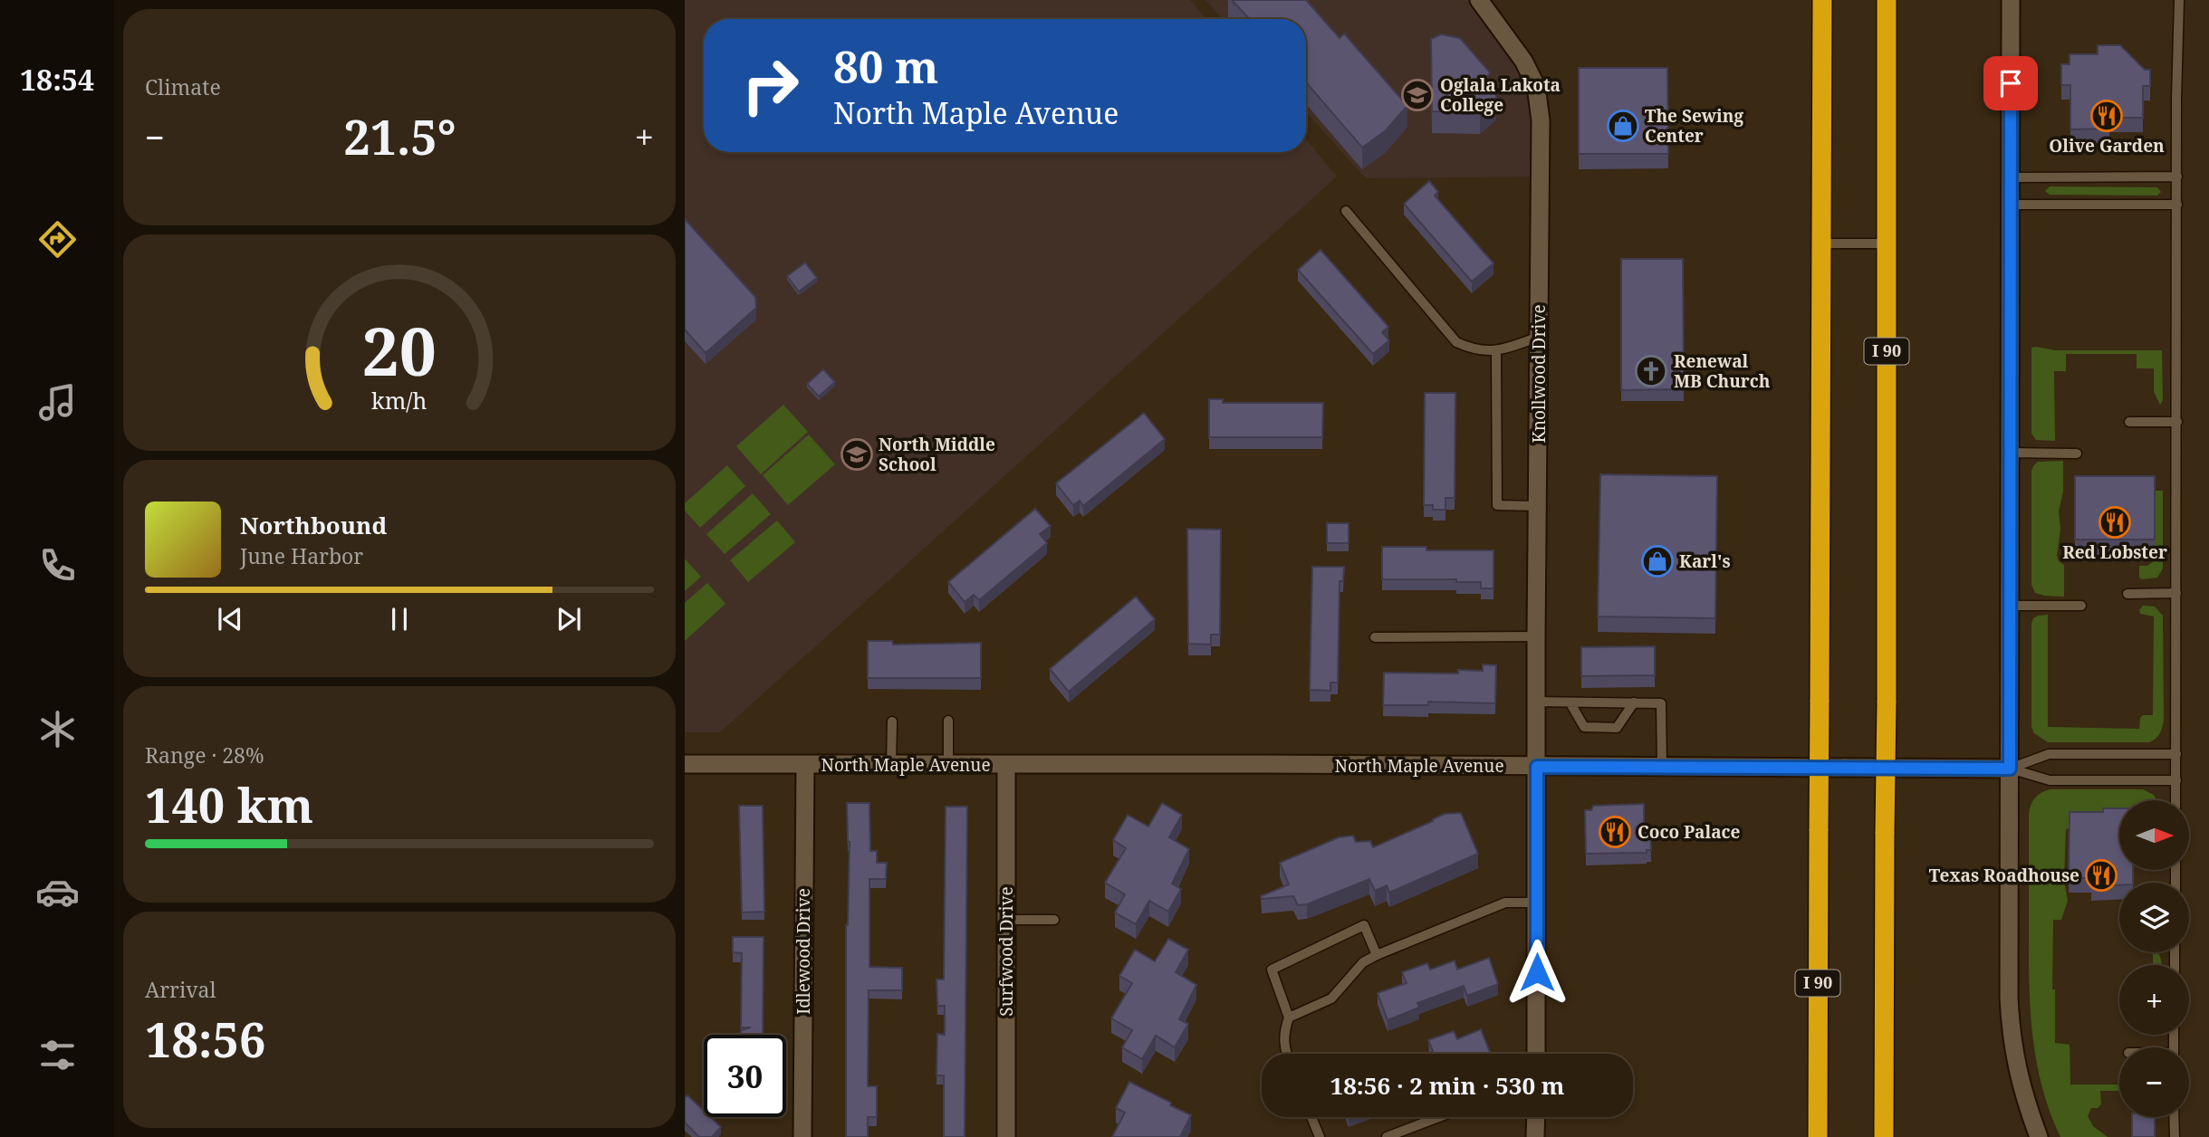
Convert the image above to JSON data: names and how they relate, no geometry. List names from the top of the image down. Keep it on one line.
{"streets":{"highway":["I 90"],"street":["Knollwood Drive","North Maple Avenue","Idlewood Drive","Surfwood Drive"]},"crossings":[["Knollwood Drive","North Maple Avenue"],["North Maple Avenue","Idlewood Drive"],["North Maple Avenue","Surfwood Drive"]],"places":{"school or university":["Oglala Lakota College","North Middle School"],"restaurant":["Olive Garden","Red Lobster","Coco Palace","Texas Roadhouse"],"shop":["The Sewing Center","Karl's"],"church":["Renewal MB Church"]},"north":"right","page":{"tabs":"18:54","tile":["Climate",["Range · 28%","140 km"],["Arrival","18:56"]],"turn":["80 m","North Maple Avenue"],"heat":["−","21.5°","+"],"song":["Northbound","June Harbor"],"map_buttons":["+","−"],"limit":"30","trip":"18:56 · 2 min · 530 m","gauge":["20","km/h"]}}
